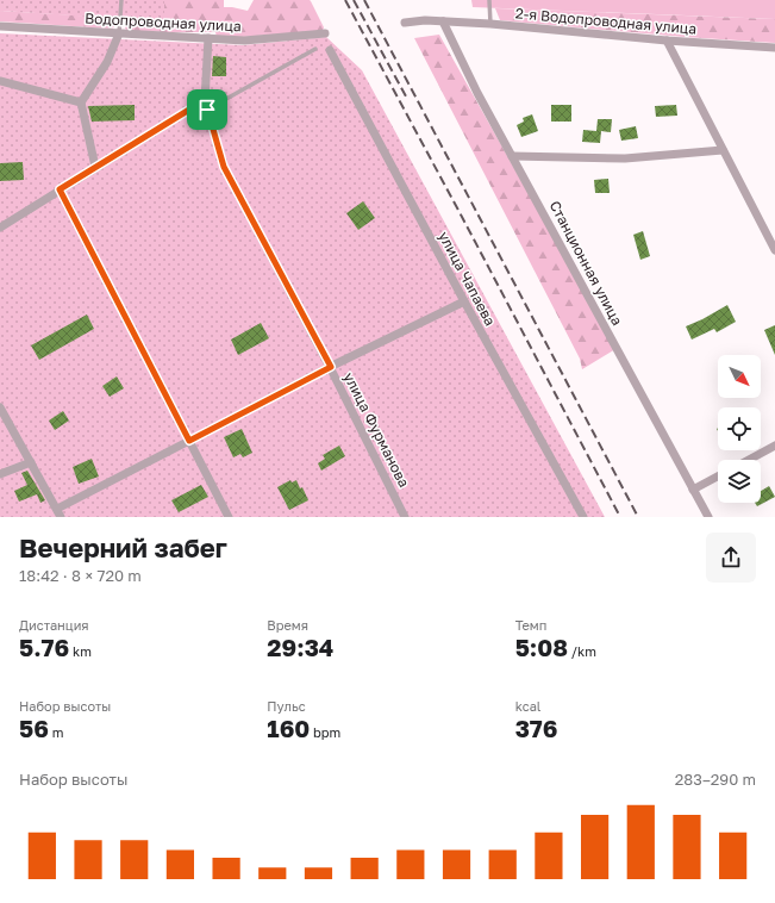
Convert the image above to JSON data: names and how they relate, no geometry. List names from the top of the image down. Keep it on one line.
{"streets":{"street":["2-я Водопроводная улица","Водопроводная улица","Станционная улица","улица Чапаева","улица Фурманова"]},"crossings":[["2-я Водопроводная улица","Станционная улица"],["Водопроводная улица","улица Фурманова"]],"north":"bottom right","page":{"heading":["Вечерний забег","18:42 · 8 × 720 m"],"stats":[["Дистанция","5.76 km"],["Время","29:34"],["Темп","5:08 /km"],["Набор высоты","56 m"],["Пульс","160 bpm"],["kcal","376"]],"chart":["Набор высоты","283–290 m"]}}
